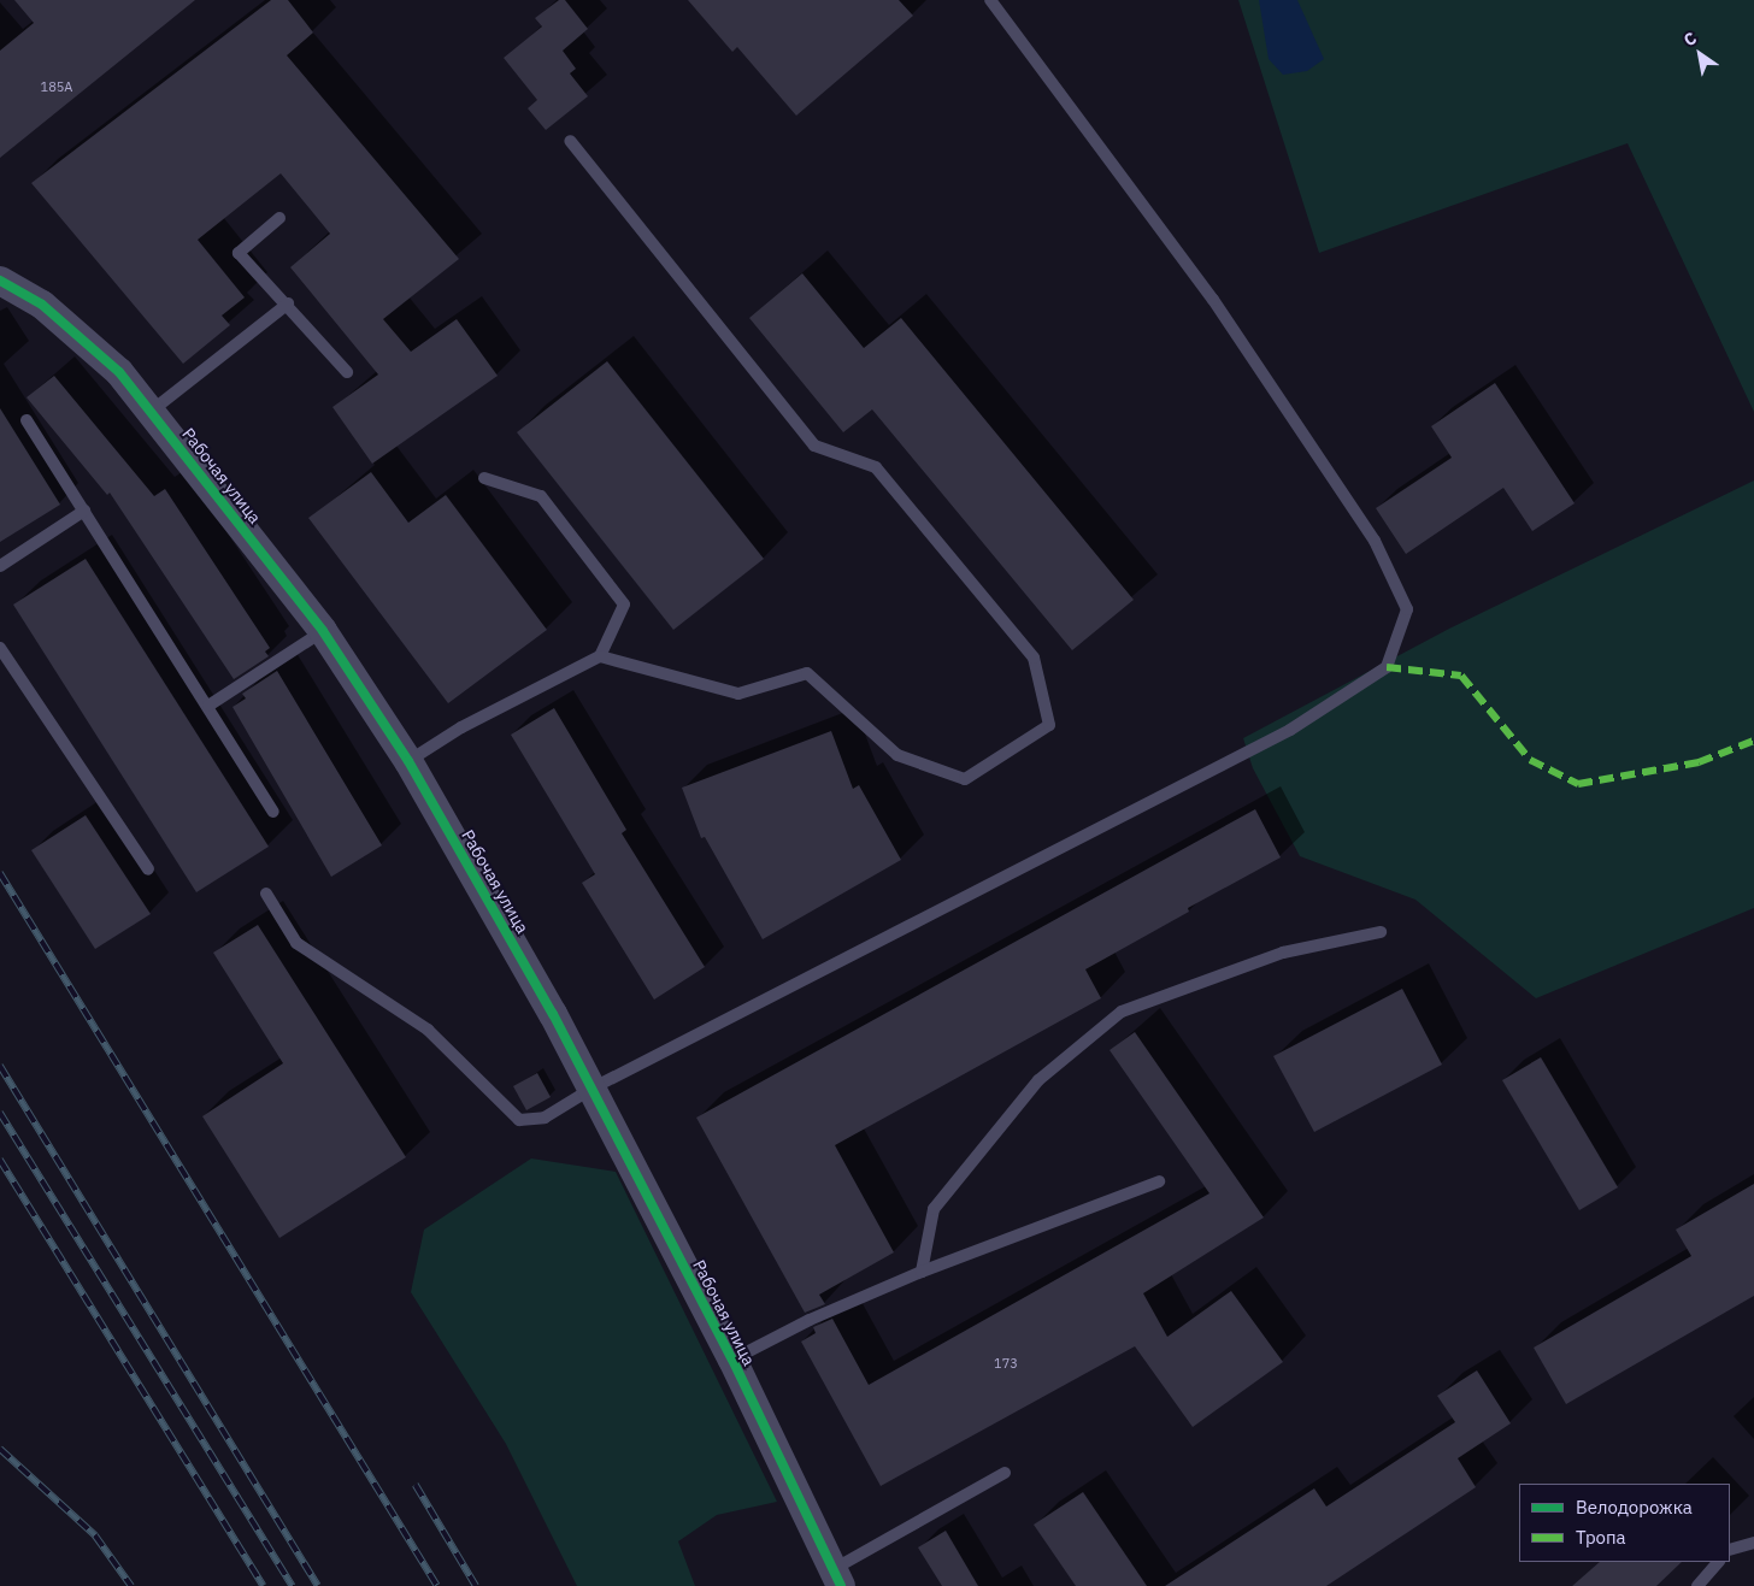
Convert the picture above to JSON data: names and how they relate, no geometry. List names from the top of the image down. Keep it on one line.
{"streets":{"street":["Рабочая улица"]},"house_numbers":["185А","173"],"legend":["Велодорожка","Тропа"],"north":"top left"}
